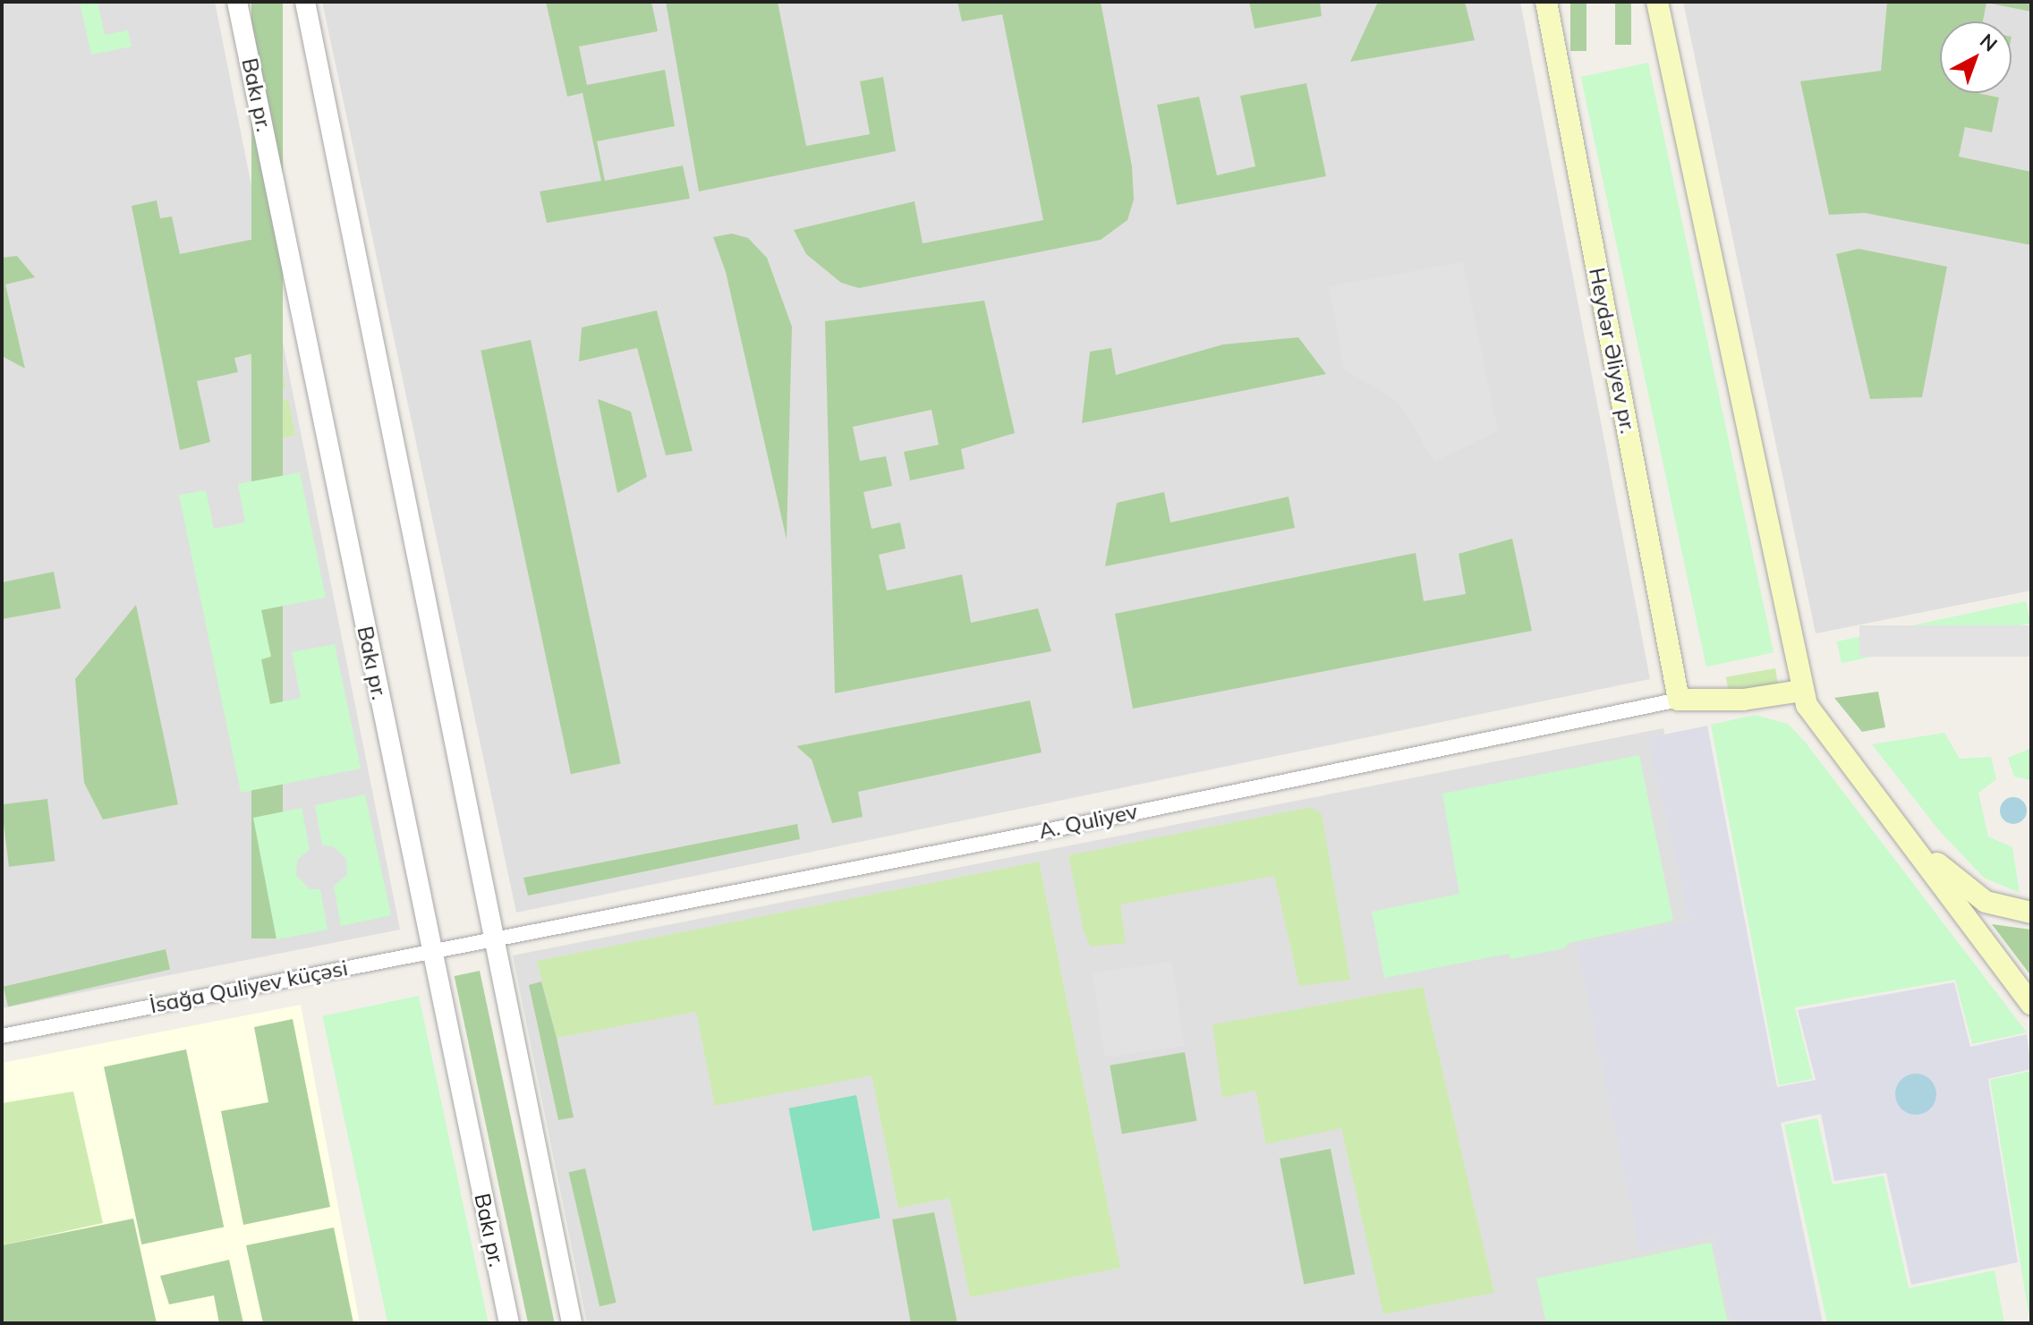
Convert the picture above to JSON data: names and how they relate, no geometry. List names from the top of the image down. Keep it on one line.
{"streets":{"main road":["Heydər Əliyev pr."],"street":["Bakı pr.","A. Quliyev","İsağa Quliyev küçəsi"]},"crossings":[["Bakı pr.","İsağa Quliyev küçəsi"],["Heydər Əliyev pr.","A. Quliyev"],["A. Quliyev","İsağa Quliyev küçəsi"]],"north":"top right"}
